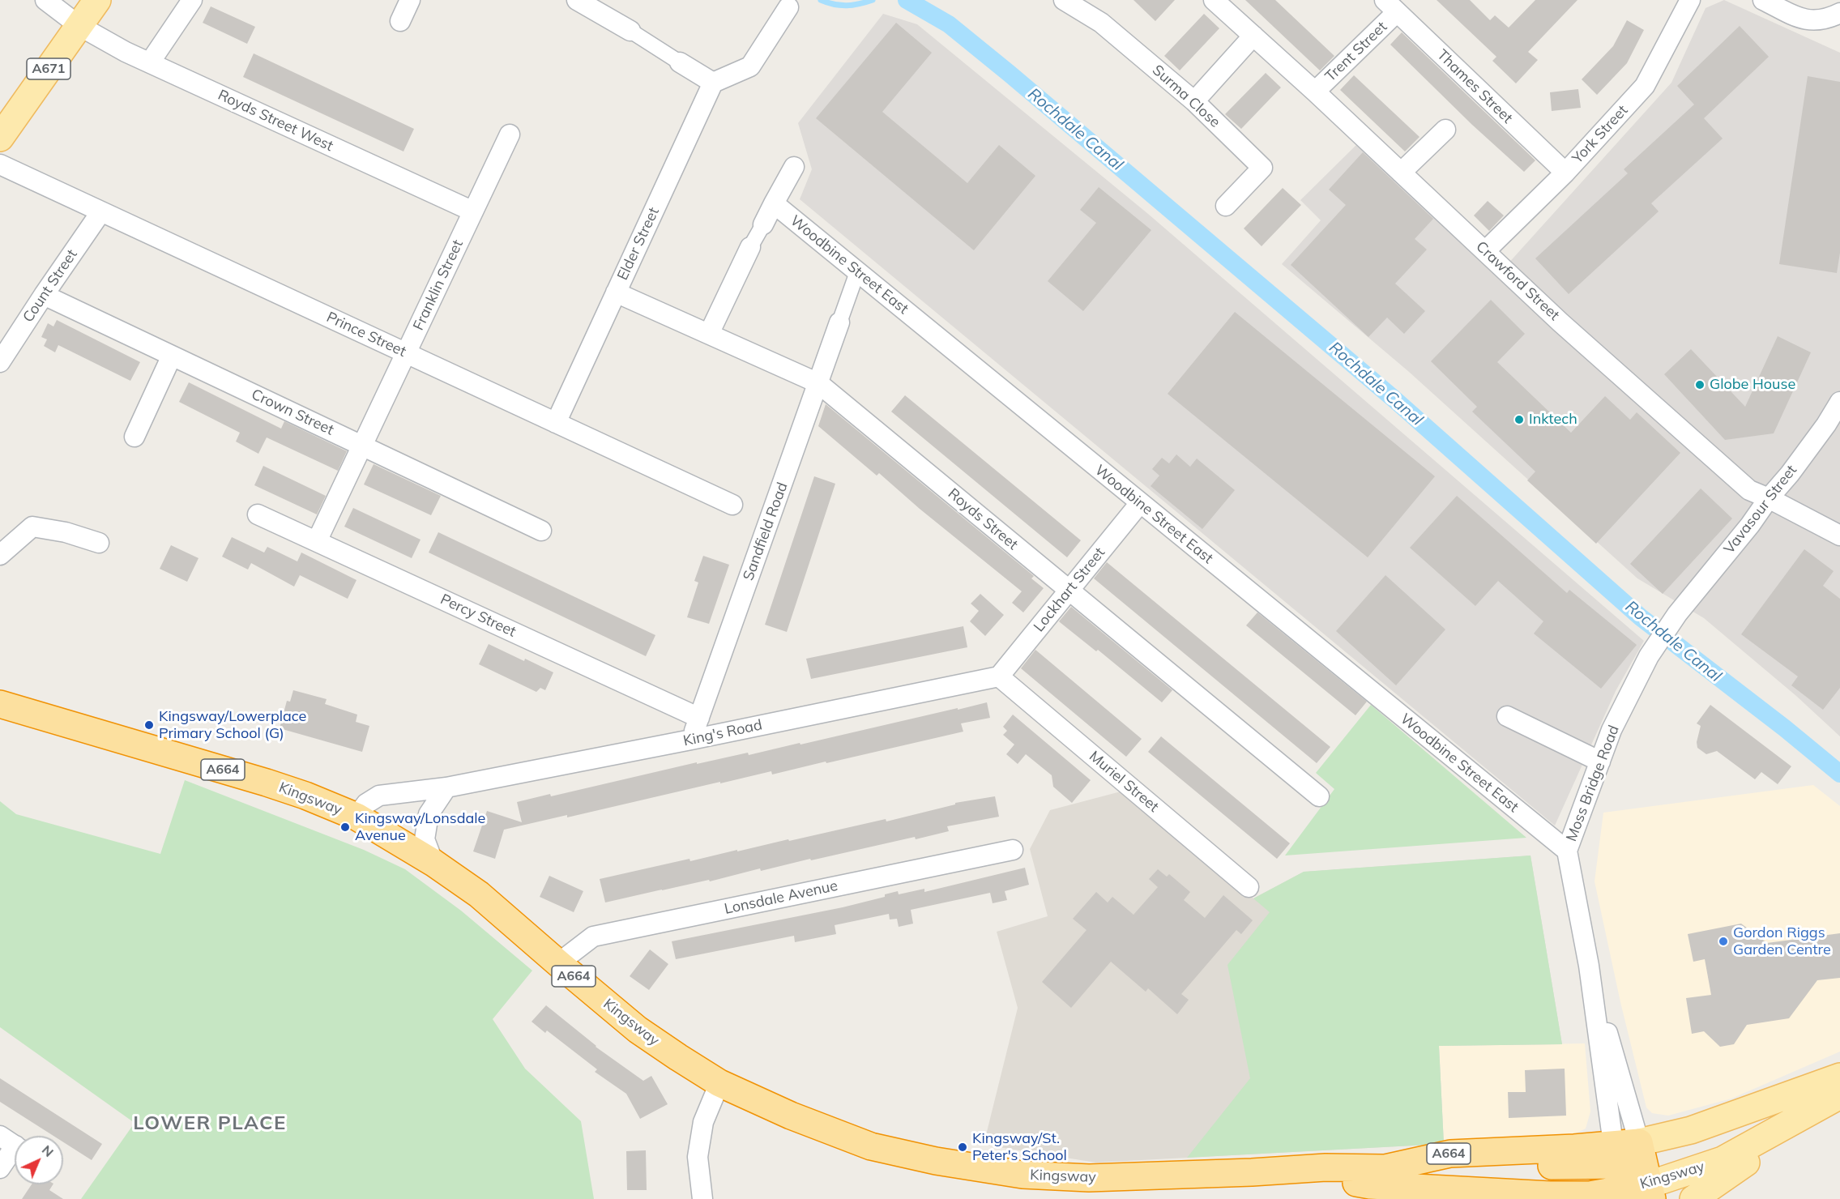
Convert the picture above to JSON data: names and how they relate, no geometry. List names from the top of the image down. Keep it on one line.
{"streets":{"highway":["A664","Kingsway"],"main road":["A671"],"street":["Trent Street","Thames Street","Surma Close","Royds Street West","York Street","Elder Street","Woodbine Street East","Crawford Street","Franklin Street","Count Street","Prince Street","Crown Street","Vavasour Street","Royds Street","Sandfield Road","Lockhart Street","Percy Street","King's Road","Muriel Street","Moss Bridge Road","Lonsdale Avenue"]},"crossings":[["Trent Street","Thames Street"],["Trent Street","Crawford Street"],["A671","Royds Street West"],["Thames Street","York Street"],["Royds Street West","Franklin Street"],["York Street","Crawford Street"],["Elder Street","Prince Street"],["Elder Street","Royds Street"],["Woodbine Street East","Lockhart Street"],["Woodbine Street East","Moss Bridge Road"],["Crawford Street","Vavasour Street"],["Franklin Street","Prince Street"],["Franklin Street","Crown Street"],["Franklin Street","Percy Street"],["Count Street","Prince Street"],["Count Street","Crown Street"],["Vavasour Street","Moss Bridge Road"],["Royds Street","Sandfield Road"],["Royds Street","Lockhart Street"],["Sandfield Road","Percy Street"],["Sandfield Road","King's Road"],["Lockhart Street","King's Road"],["Lockhart Street","Muriel Street"],["King's Road","Muriel Street"],["King's Road","Kingsway"],["A664","Moss Bridge Road"],["A664","Kingsway"],["Moss Bridge Road","Kingsway"],["Kingsway","Lonsdale Avenue"]],"districts":["LOWER PLACE"],"water":["Rochdale Canal"],"places":["Globe House","Inktech","Kingsway/Lowerplace Primary School (G)","Kingsway/Lonsdale Avenue","Gordon Riggs Garden Centre","Kingsway/St. Peter's School"],"north":"top right"}
